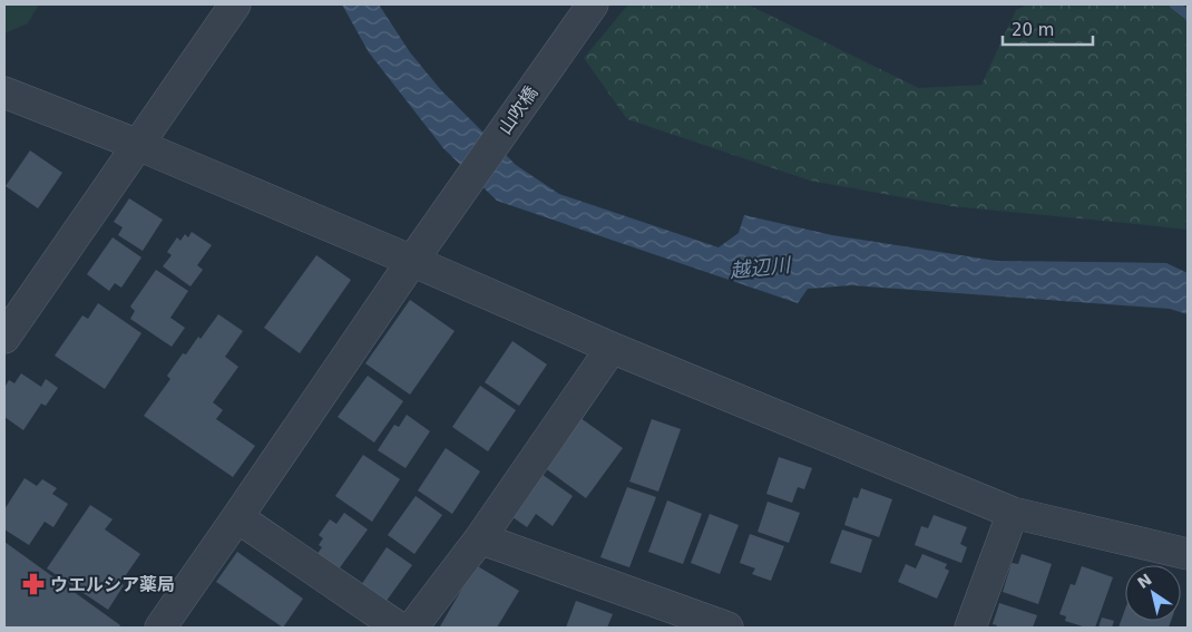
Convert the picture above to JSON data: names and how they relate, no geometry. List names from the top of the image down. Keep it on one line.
{"streets":{"street":["山吹橋"]},"water":["越辺川"],"places":{"pharmacy":["ウエルシア薬局"]},"scale_bar":"20 m","north":"top left"}
